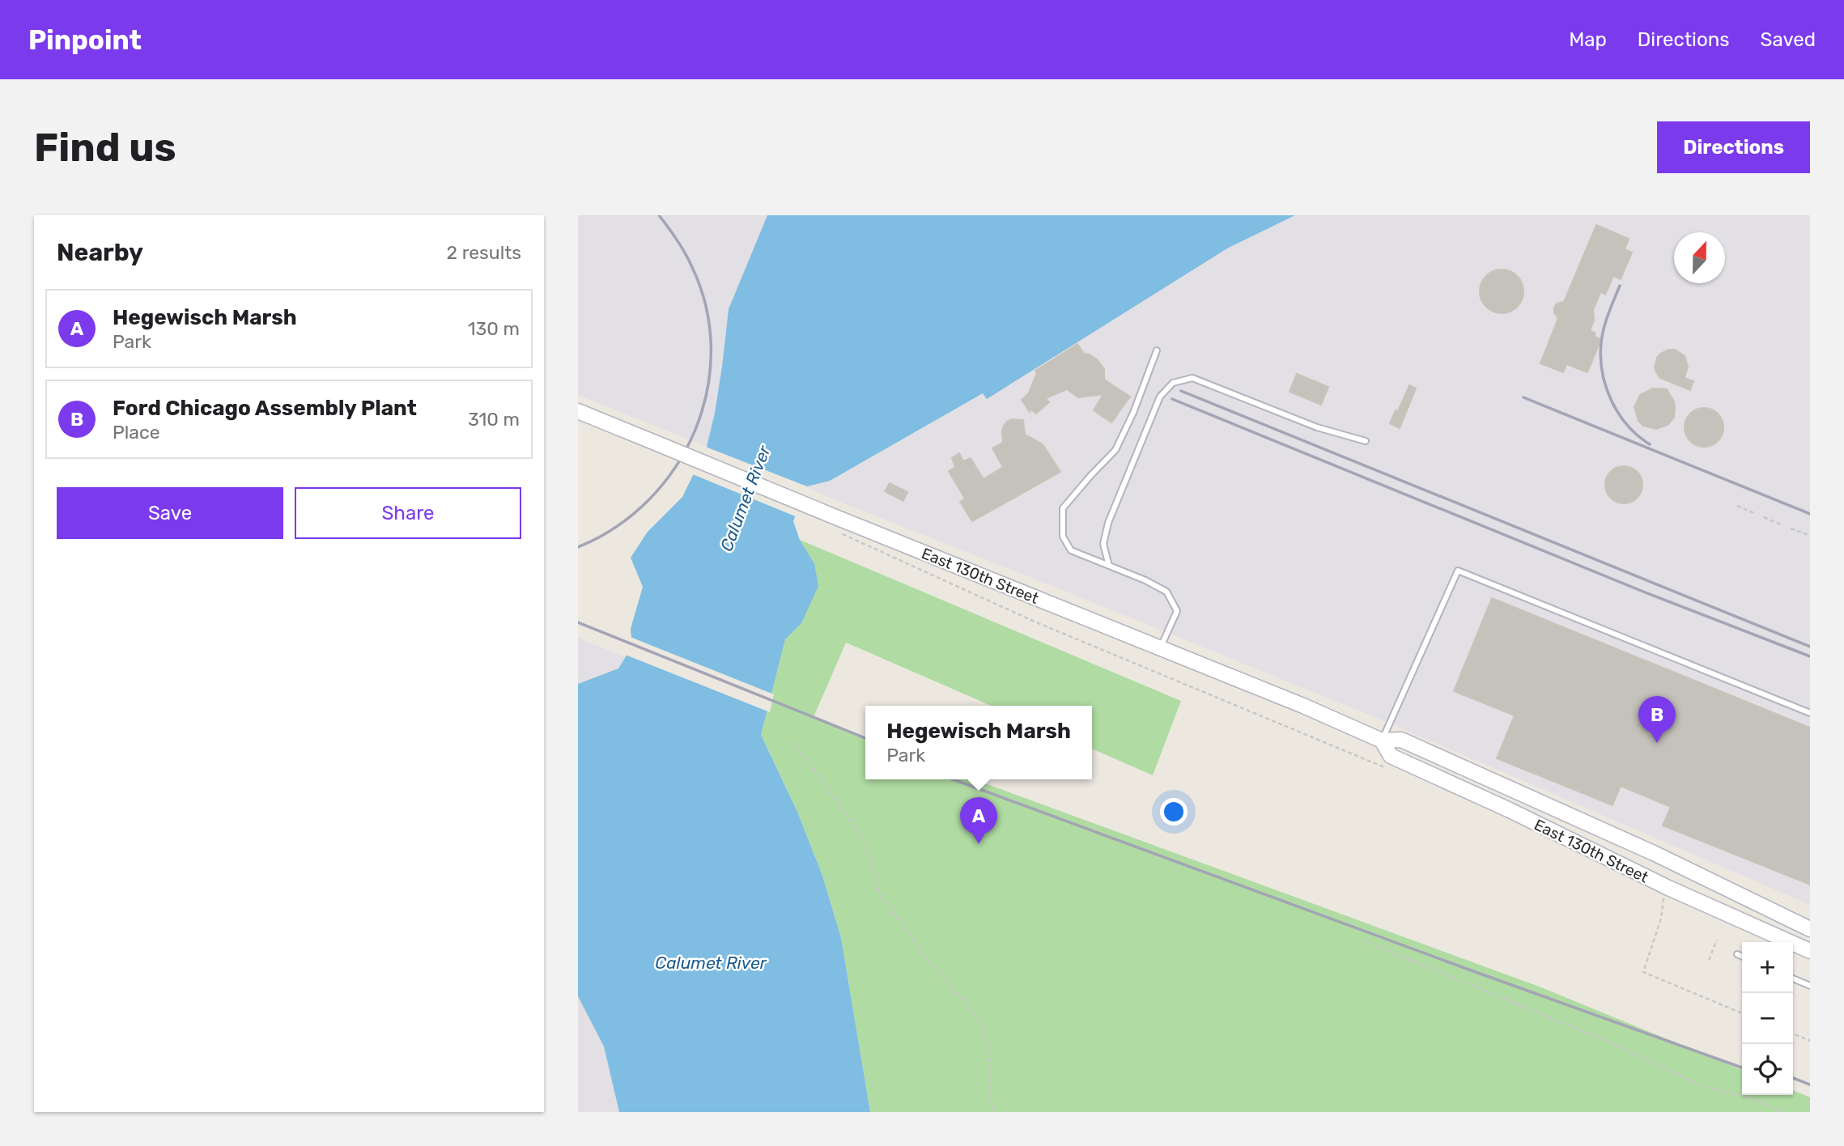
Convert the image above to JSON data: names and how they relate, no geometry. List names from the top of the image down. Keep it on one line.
{"streets":{"main road":["East 130th Street"]},"water":["Calumet River"],"north":"top","page":{"header":"Pinpoint","nav":["Map","Directions","Saved"],"buttons":["Directions",["Save","Share"]],"title":"Find us","heading":["Nearby","2 results"],"list":[{"mark":"A","name":"Hegewisch Marsh","note":"Park","value":"130 m"},{"mark":"B","name":"Ford Chicago Assembly Plant","note":"Place","value":"310 m"}],"pins":["B","A"],"popup":["Hegewisch Marsh","Park"],"map_buttons":["+","−"]}}
